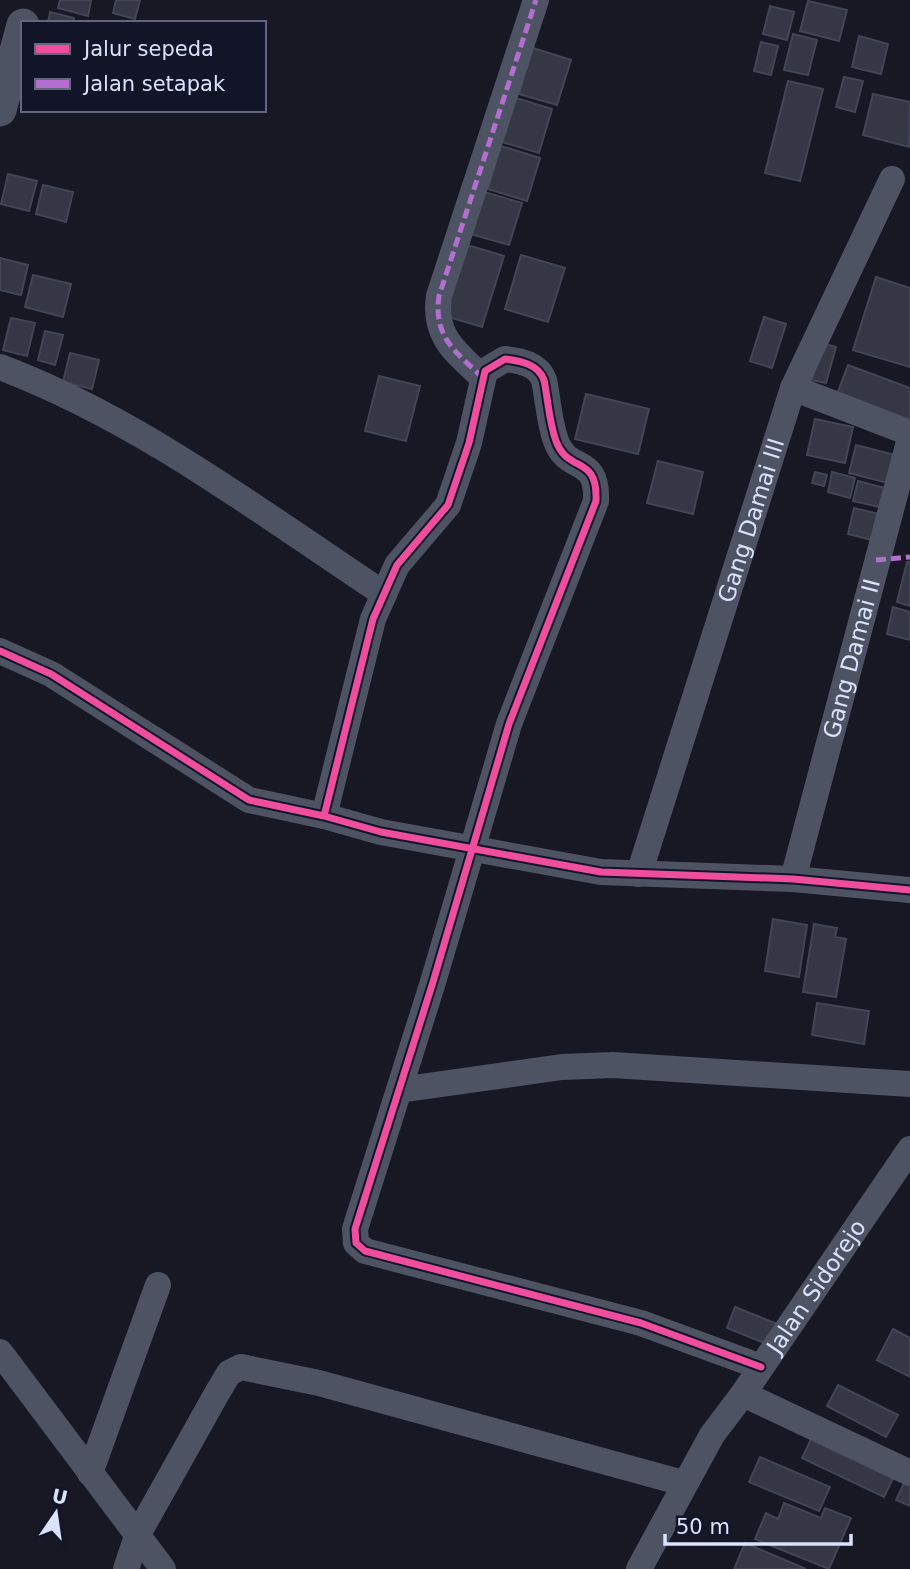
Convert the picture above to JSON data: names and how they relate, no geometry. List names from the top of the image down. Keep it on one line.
{"streets":{"street":["Gang Damai III","Gang Damai II","Jalan Sidorejo"]},"legend":["Jalur sepeda","Jalan setapak"],"scale_bar":"50 m","north":"top"}
